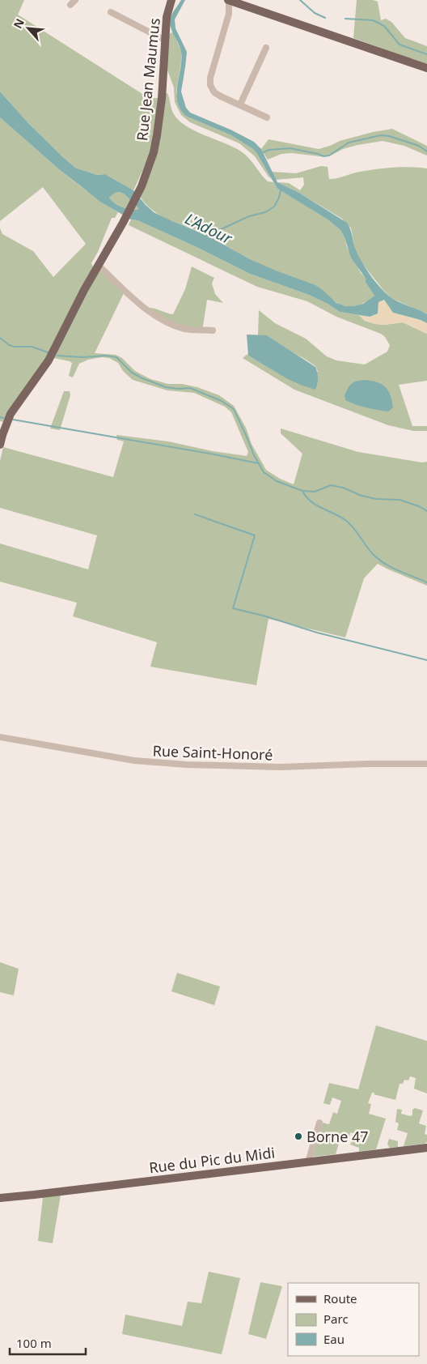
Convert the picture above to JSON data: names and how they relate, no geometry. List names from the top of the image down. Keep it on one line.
{"streets":{"main road":["Rue Jean Maumus","Rue du Pic du Midi"],"street":["Rue Saint-Honoré"]},"water":["L'Adour"],"places":["Borne 47"],"legend":["Route","Parc","Eau"],"scale_bar":"100 m","north":"top left"}
